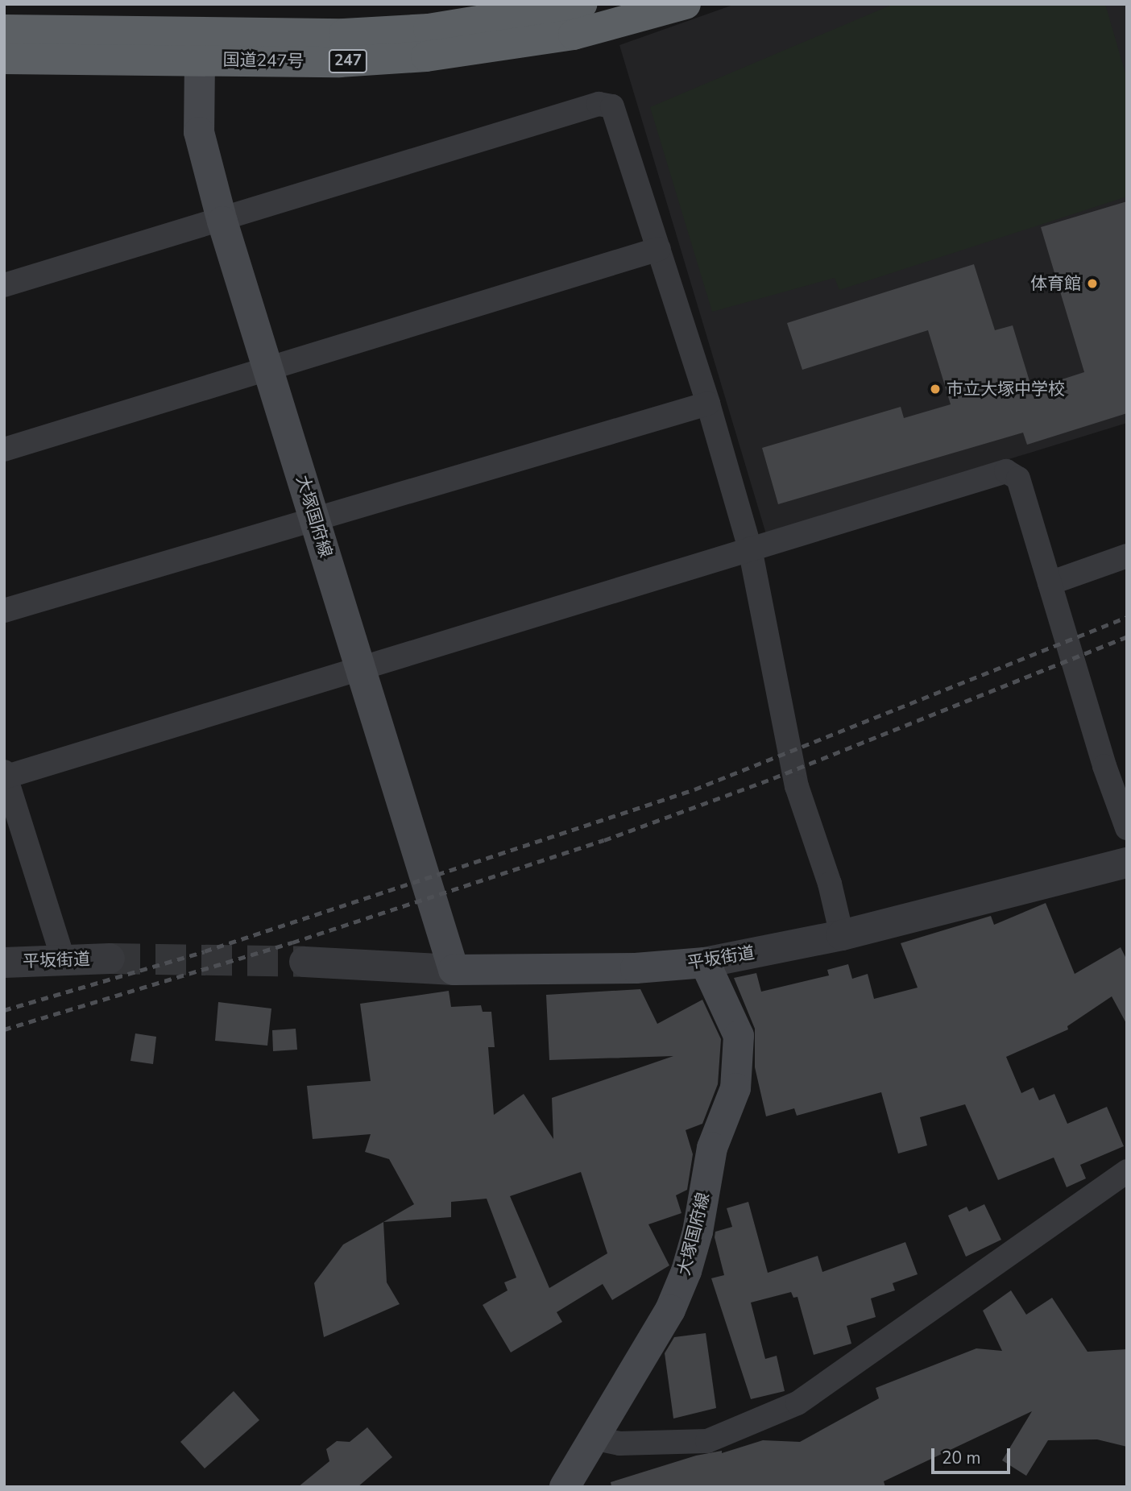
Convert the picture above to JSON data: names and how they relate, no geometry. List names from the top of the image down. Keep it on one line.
{"streets":{"highway":["国道247号","247"],"main road":["大塚国府線","平坂街道"]},"crossings":[["国道247号","大塚国府線"],["大塚国府線","平坂街道"]],"places":["体育館","市立大塚中学校"],"scale_bar":"20 m"}
